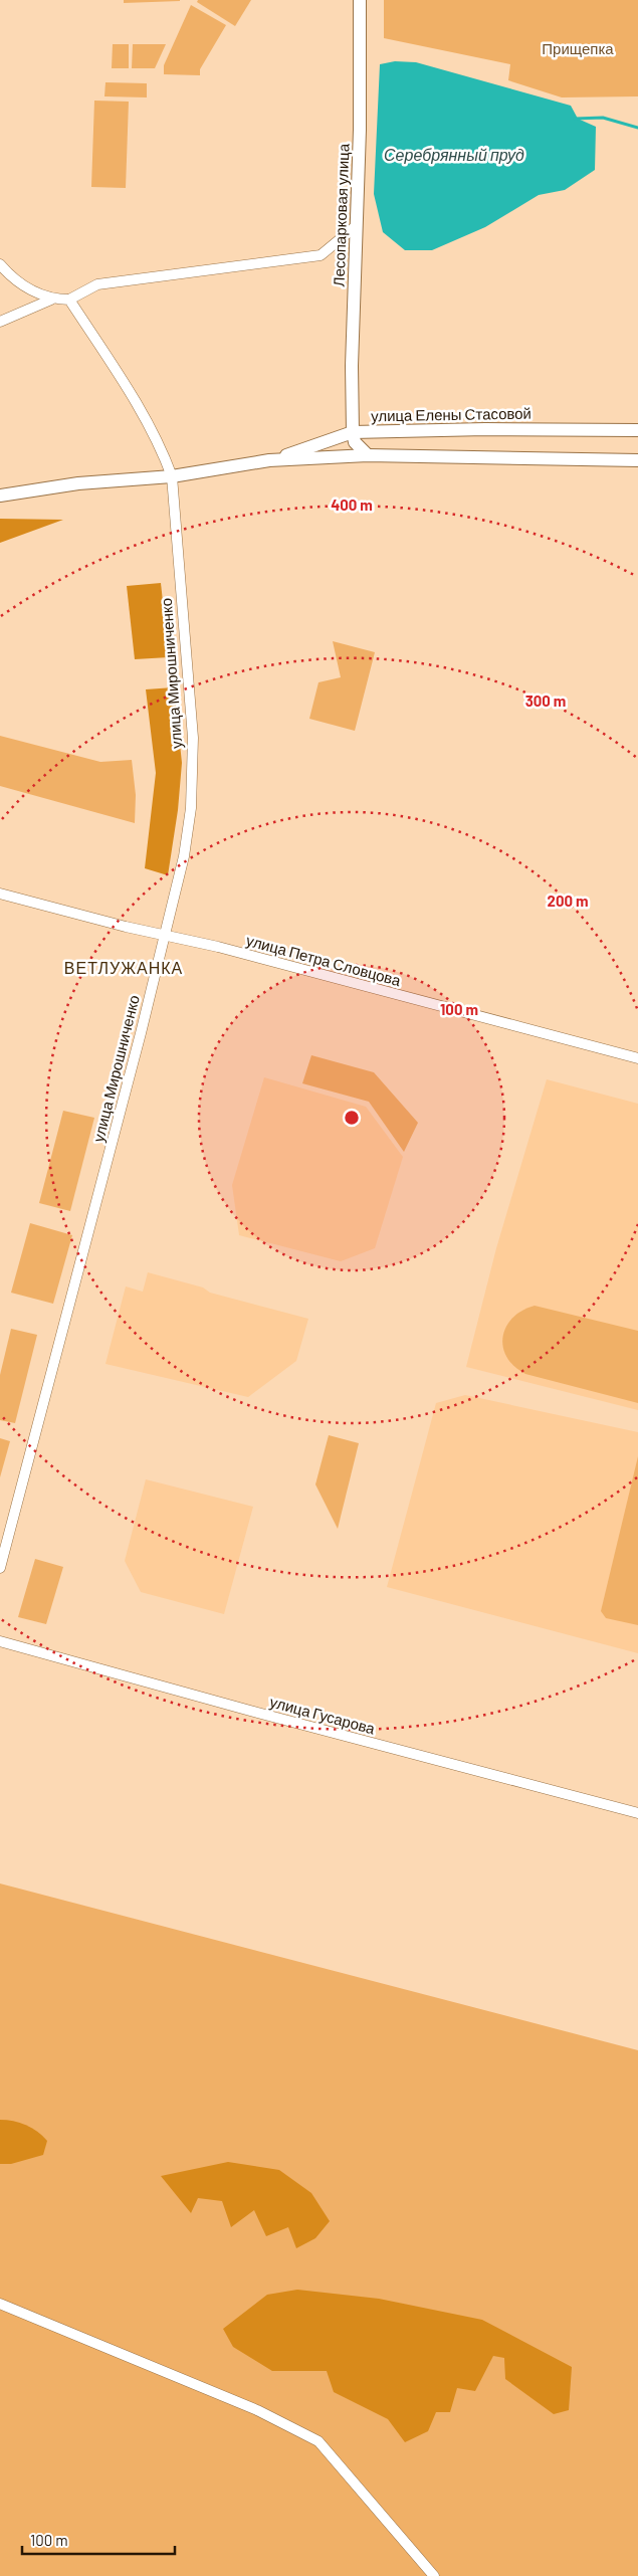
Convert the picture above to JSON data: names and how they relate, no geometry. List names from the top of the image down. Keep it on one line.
{"streets":{"main road":["Лесопарковая улица","улица Елены Стасовой"],"street":["улица Мирошниченко","улица Петра Словцова","улица Гусарова"]},"crossings":[["Лесопарковая улица","улица Елены Стасовой"],["улица Елены Стасовой","улица Мирошниченко"],["улица Мирошниченко","улица Петра Словцова"]],"districts":["ВЕТЛУЖАНКА"],"water":["Серебрянный пруд"],"parks":["Прищепка"],"scale_bar":"100 m","rings":["400 m","300 m","200 m","100 m"]}
